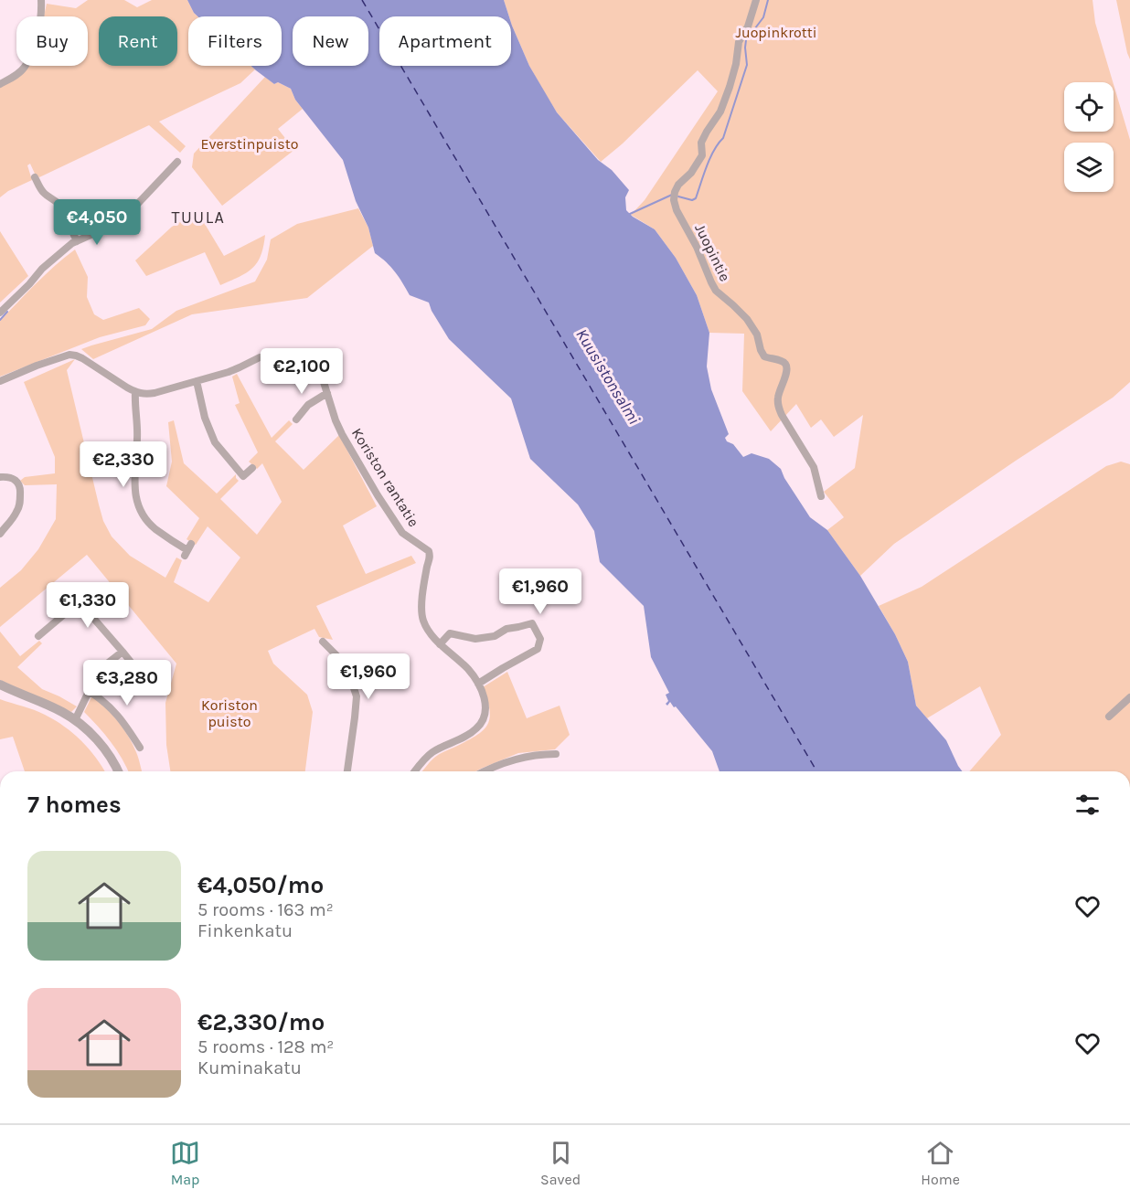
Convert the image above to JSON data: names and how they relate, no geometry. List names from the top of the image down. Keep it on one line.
{"streets":{"street":["Juopintie","Koriston rantatie"]},"districts":["TUULA"],"water":["Kuusistonsalmi"],"parks":["Juopinkrotti","Everstinpuisto","Koriston puisto"],"page":{"chip":["Buy","Rent","Filters","New","Apartment"],"price":["€4,050","€2,100","€2,330","€1,960","€1,330","€1,960","€3,280"],"heading":"7 homes","list":[{"name":"€4,050/mo","note":"5 rooms · 163 m² · Finkenkatu"},{"name":"€2,330/mo","note":"5 rooms · 128 m² · Kuminakatu"}],"tabs":["Map","Saved","Home"]}}
